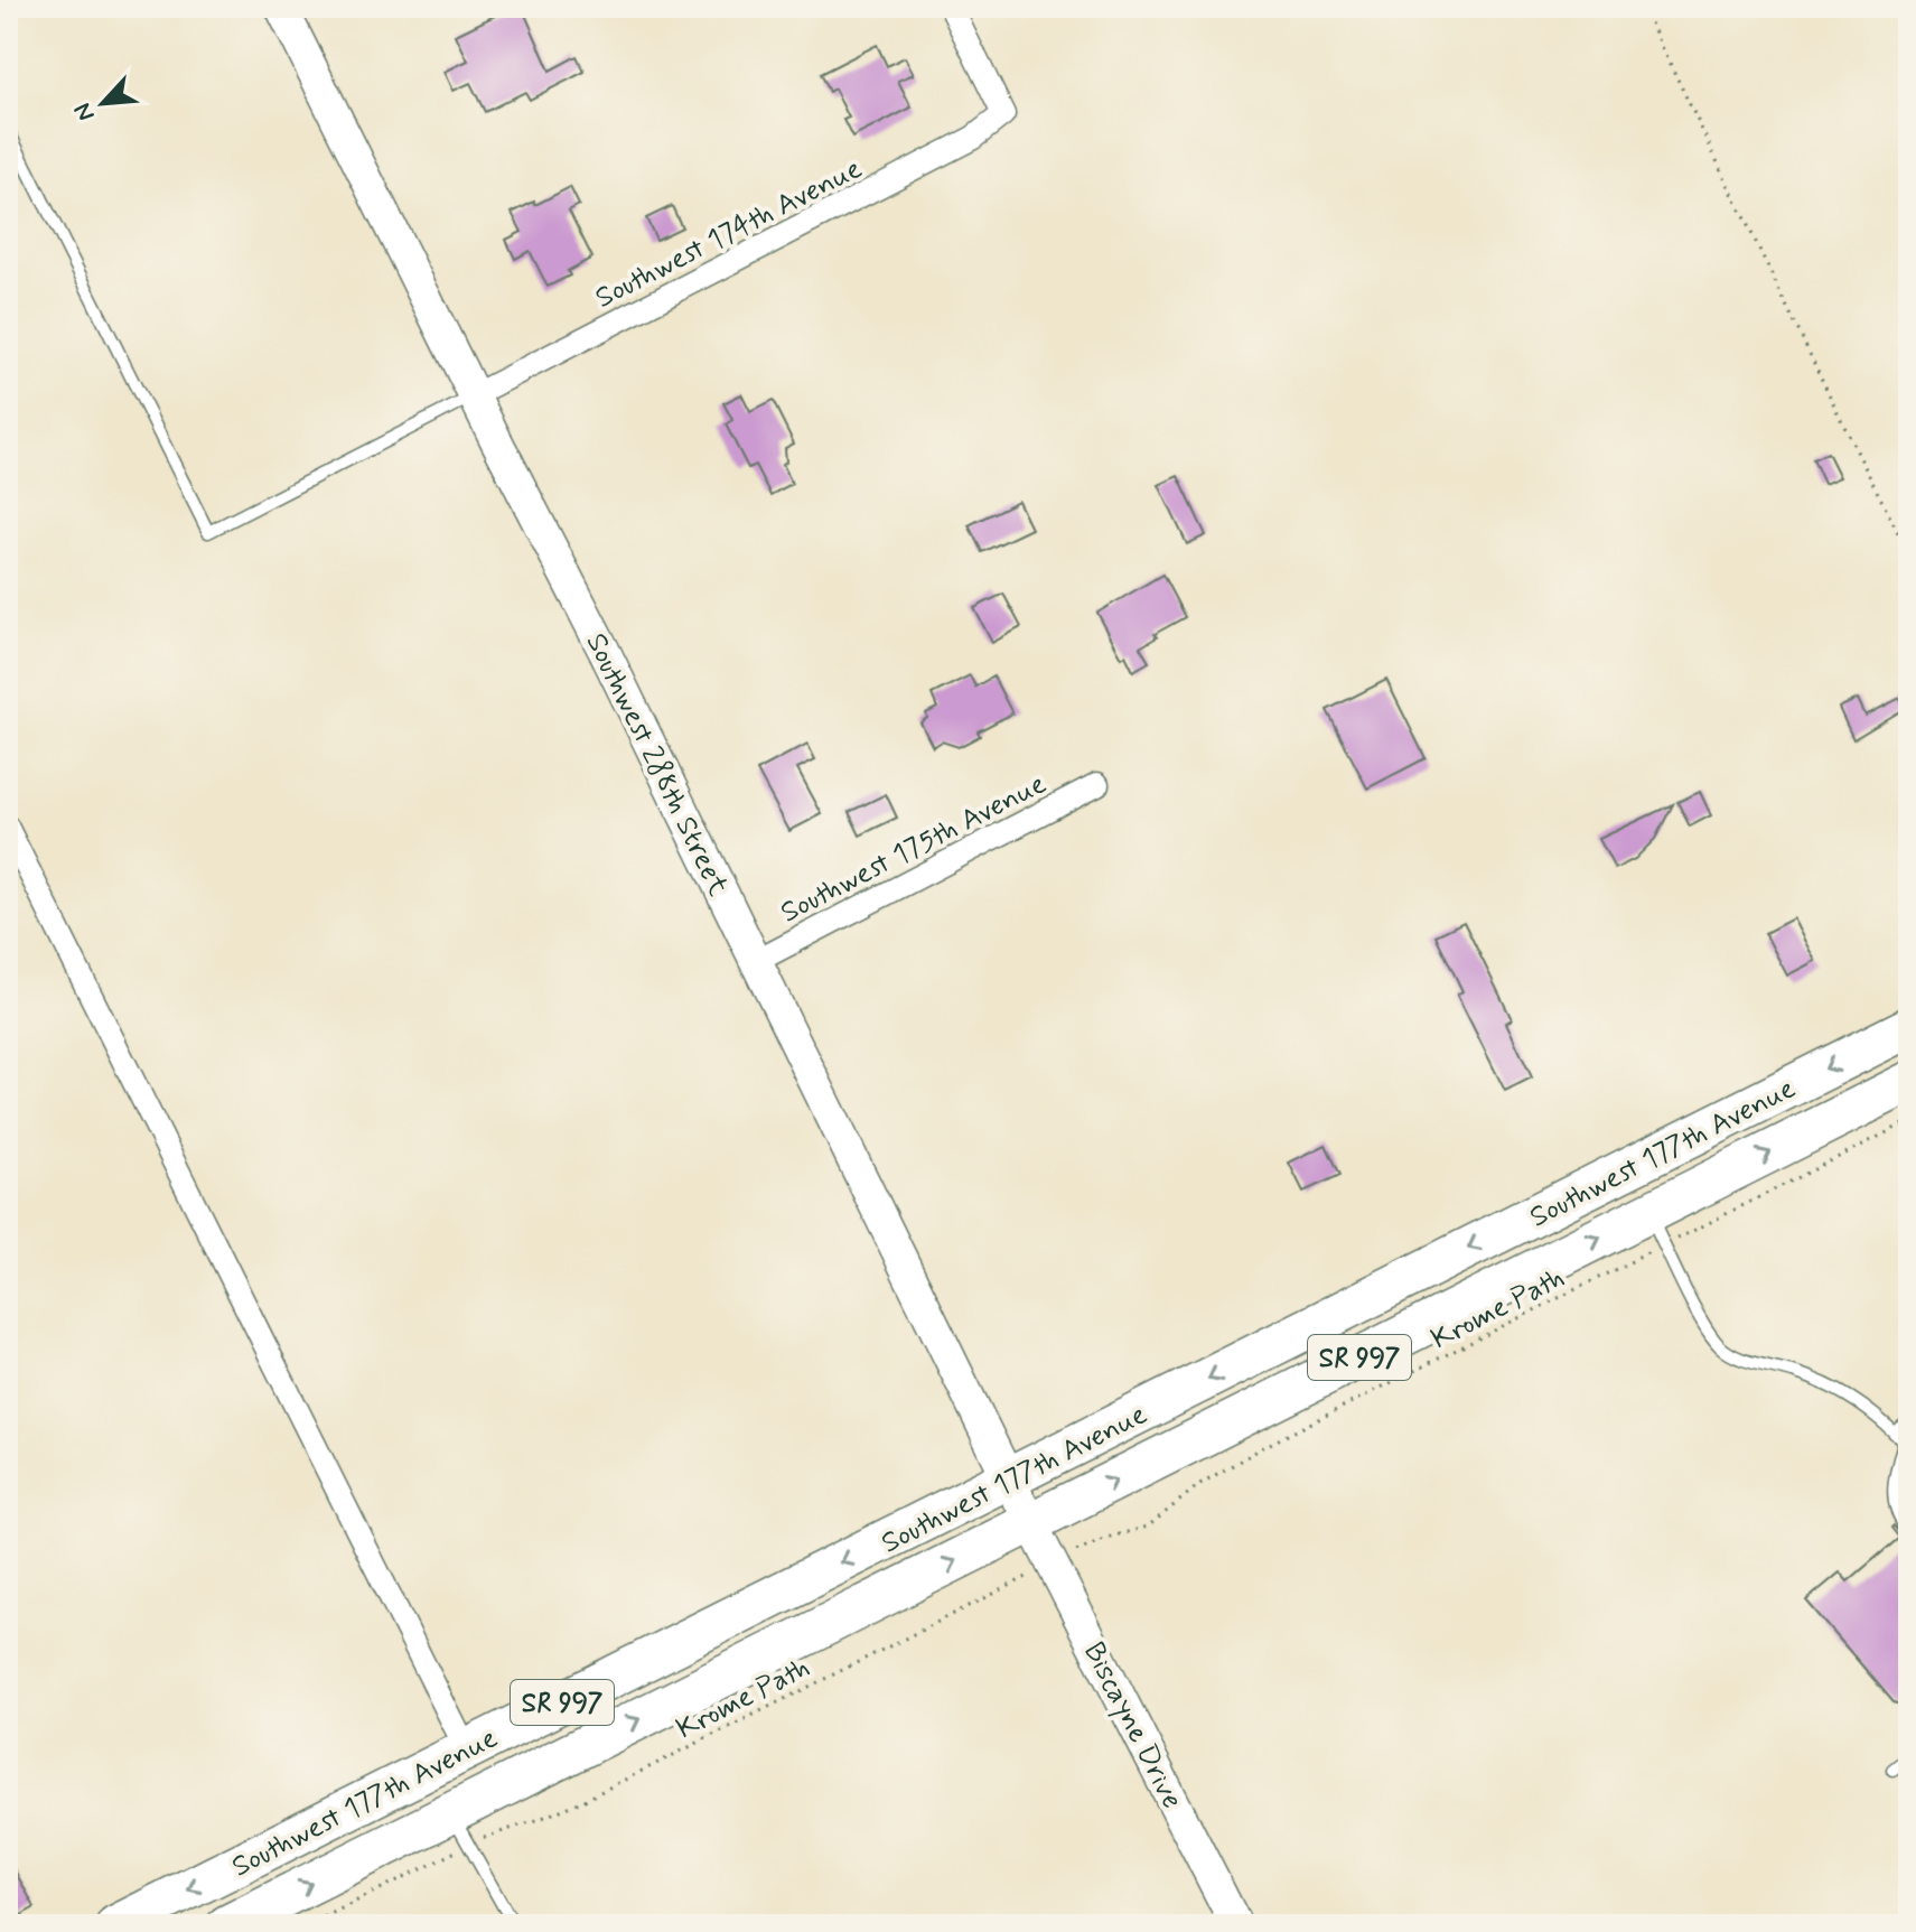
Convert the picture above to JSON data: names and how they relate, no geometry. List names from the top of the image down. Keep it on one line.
{"streets":{"highway":["Southwest 177th Avenue","SR 997"],"street":["Southwest 174th Avenue","Southwest 288th Street","Southwest 175th Avenue","Biscayne Drive"],"path":["Krome Path"]},"crossings":[["Southwest 174th Avenue","Southwest 288th Street"],["Southwest 288th Street","Southwest 175th Avenue"],["Southwest 288th Street","Southwest 177th Avenue"],["Southwest 288th Street","Biscayne Drive"],["Southwest 177th Avenue","Krome Path"],["Southwest 177th Avenue","Biscayne Drive"]],"north":"bottom left"}
